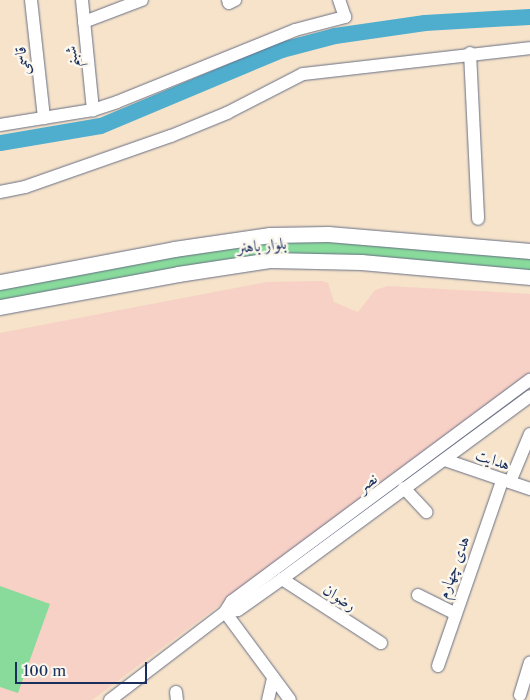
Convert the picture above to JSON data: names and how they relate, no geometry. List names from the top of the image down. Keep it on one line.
{"streets":{"main road":["بلوار باهنر"],"street":["شبنم","قاسمی","هدایت","نصر","هدی چهارم","رضوان"]},"crossings":[["هدایت","نصر"],["هدایت","هدی چهارم"],["نصر","رضوان"]],"scale_bar":"100 m"}
